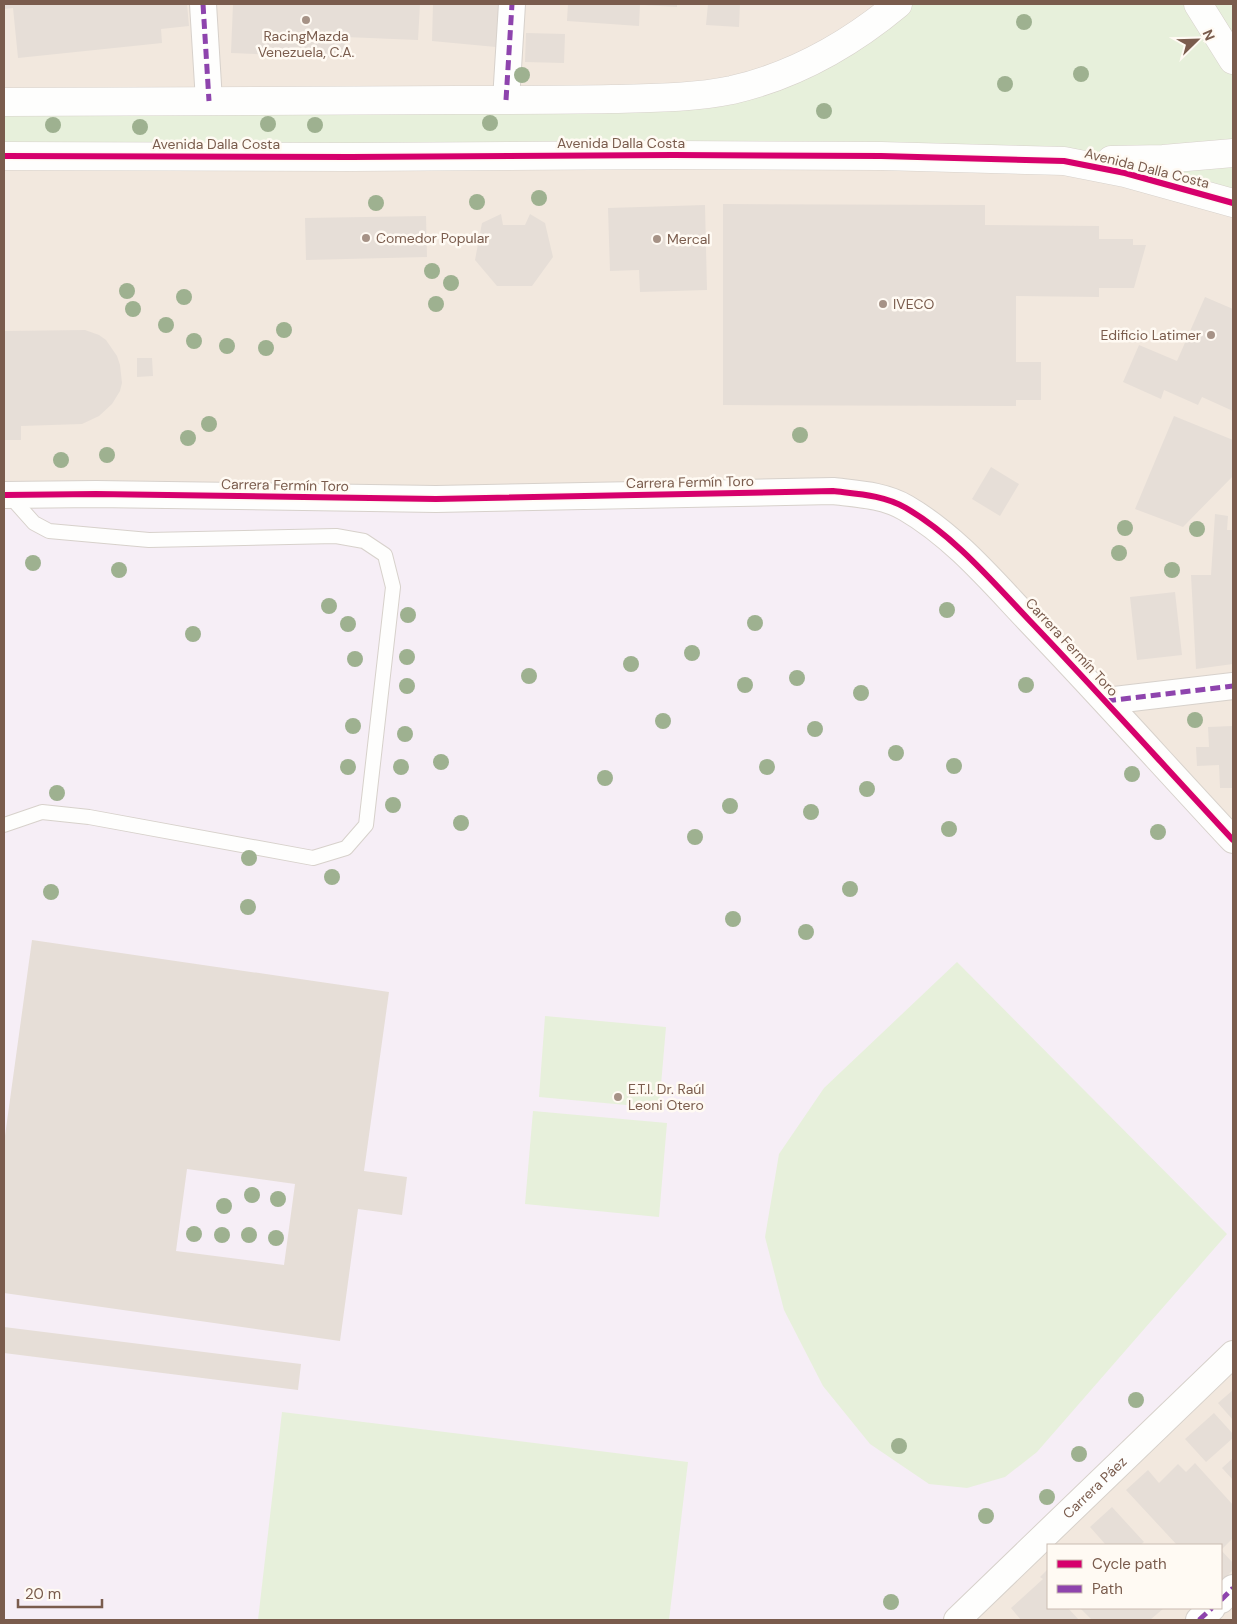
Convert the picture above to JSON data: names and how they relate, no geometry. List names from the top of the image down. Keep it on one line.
{"streets":{"street":["Avenida Dalla Costa","Carrera Fermín Toro","Carrera Páez"]},"places":["RacingMazda Venezuela, C.A.","Comedor Popular","Mercal","IVECO","Edificio Latimer","E.T.I. Dr. Raúl Leoni Otero"],"legend":["Cycle path","Path"],"scale_bar":"20 m","north":"top right"}
